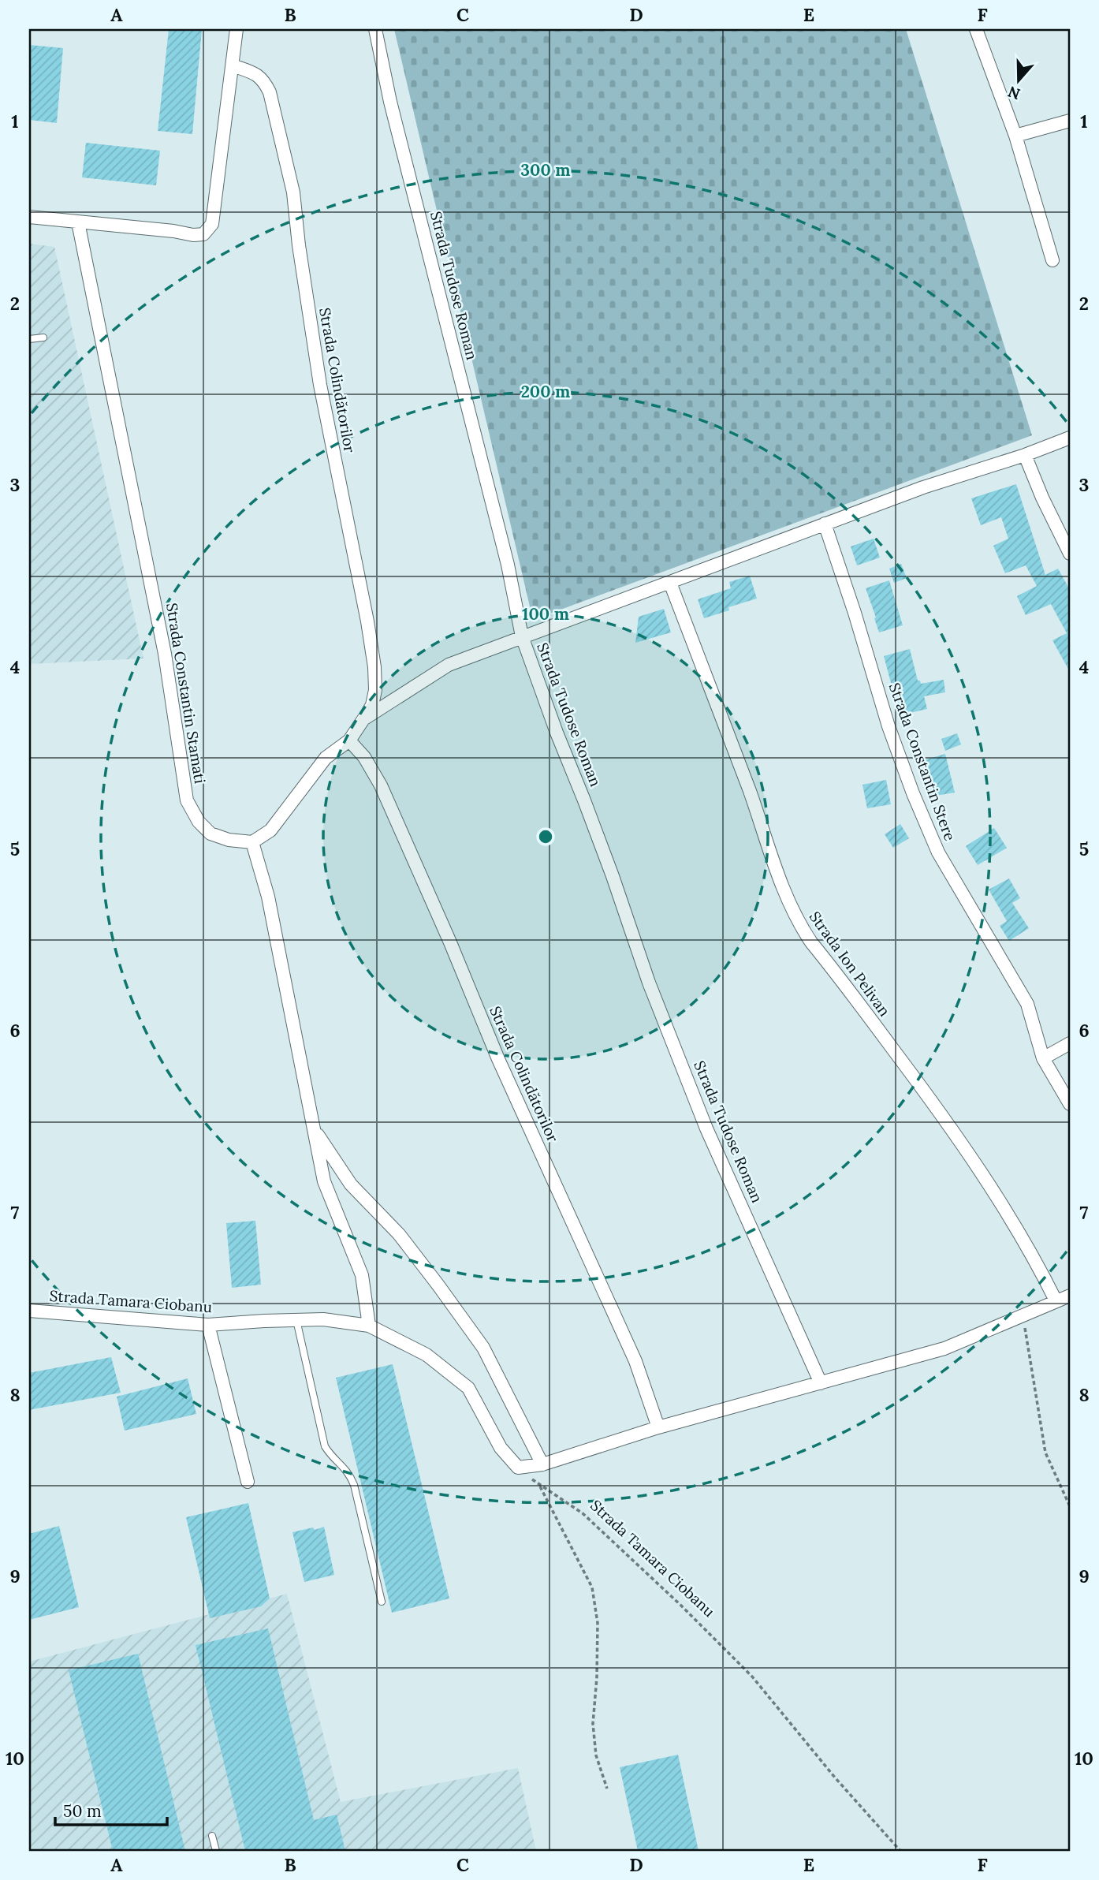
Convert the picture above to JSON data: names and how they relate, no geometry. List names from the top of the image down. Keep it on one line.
{"streets":{"street":["Strada Tudose Roman","Strada Colindătorilor","Strada Constantin Stamati","Strada Constantin Stere","Strada Ion Pelivan","Strada Tamara Ciobanu"]},"scale_bar":"50 m","north":"bottom","grid":{"columns":["A","B","C","D","E","F"],"rows":["1","2","3","4","5","6","7","8","9","10"]},"rings":["300 m","200 m","100 m"]}
